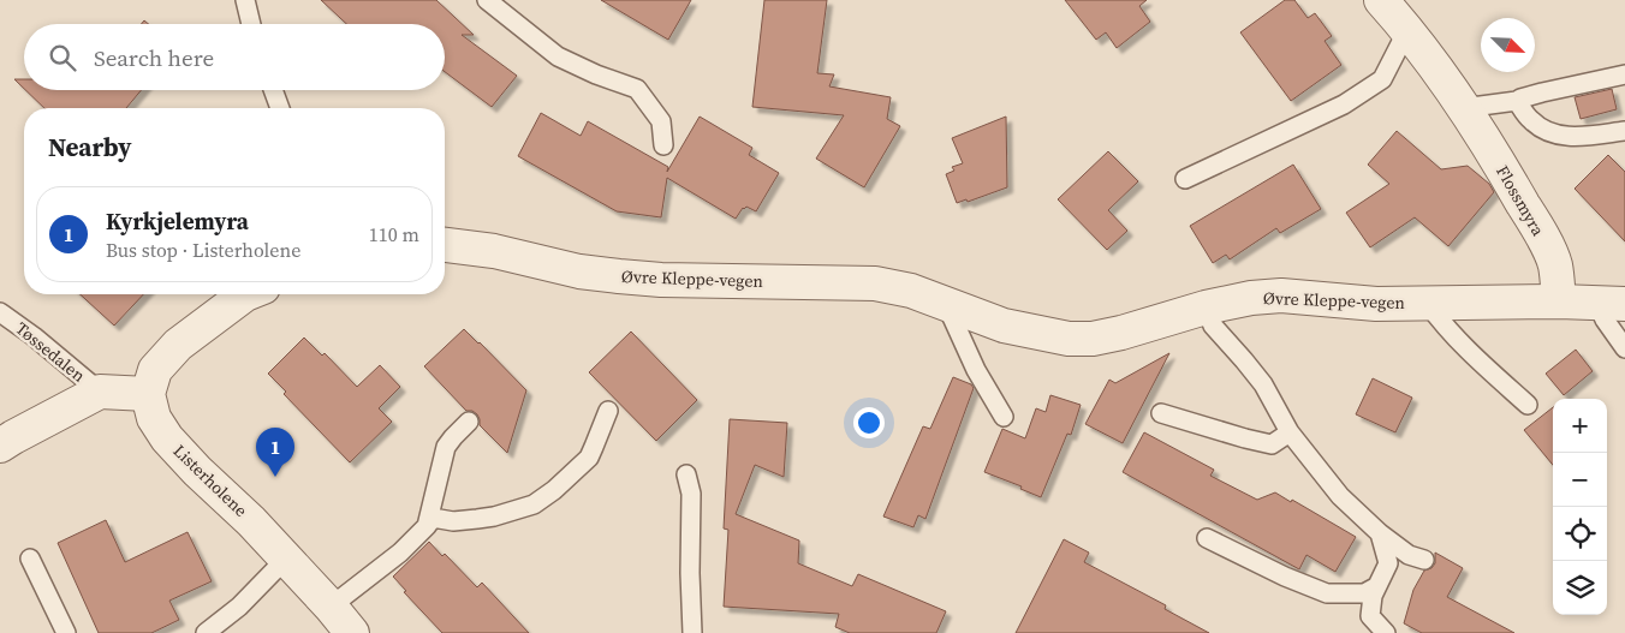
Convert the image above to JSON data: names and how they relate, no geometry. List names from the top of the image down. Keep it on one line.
{"streets":{"street":["Flossmyra","Øvre Kleppe-vegen","Listerholene"],"lane":["Tøssedalen"]},"crossings":[["Flossmyra","Øvre Kleppe-vegen"]],"north":"bottom right","page":{"search":"Search here","heading":"Nearby","list":[{"mark":"1","name":"Kyrkjelemyra","note":"Bus stop · Listerholene","value":"110 m"}],"map_buttons":["+","−"],"pins":"1"}}
